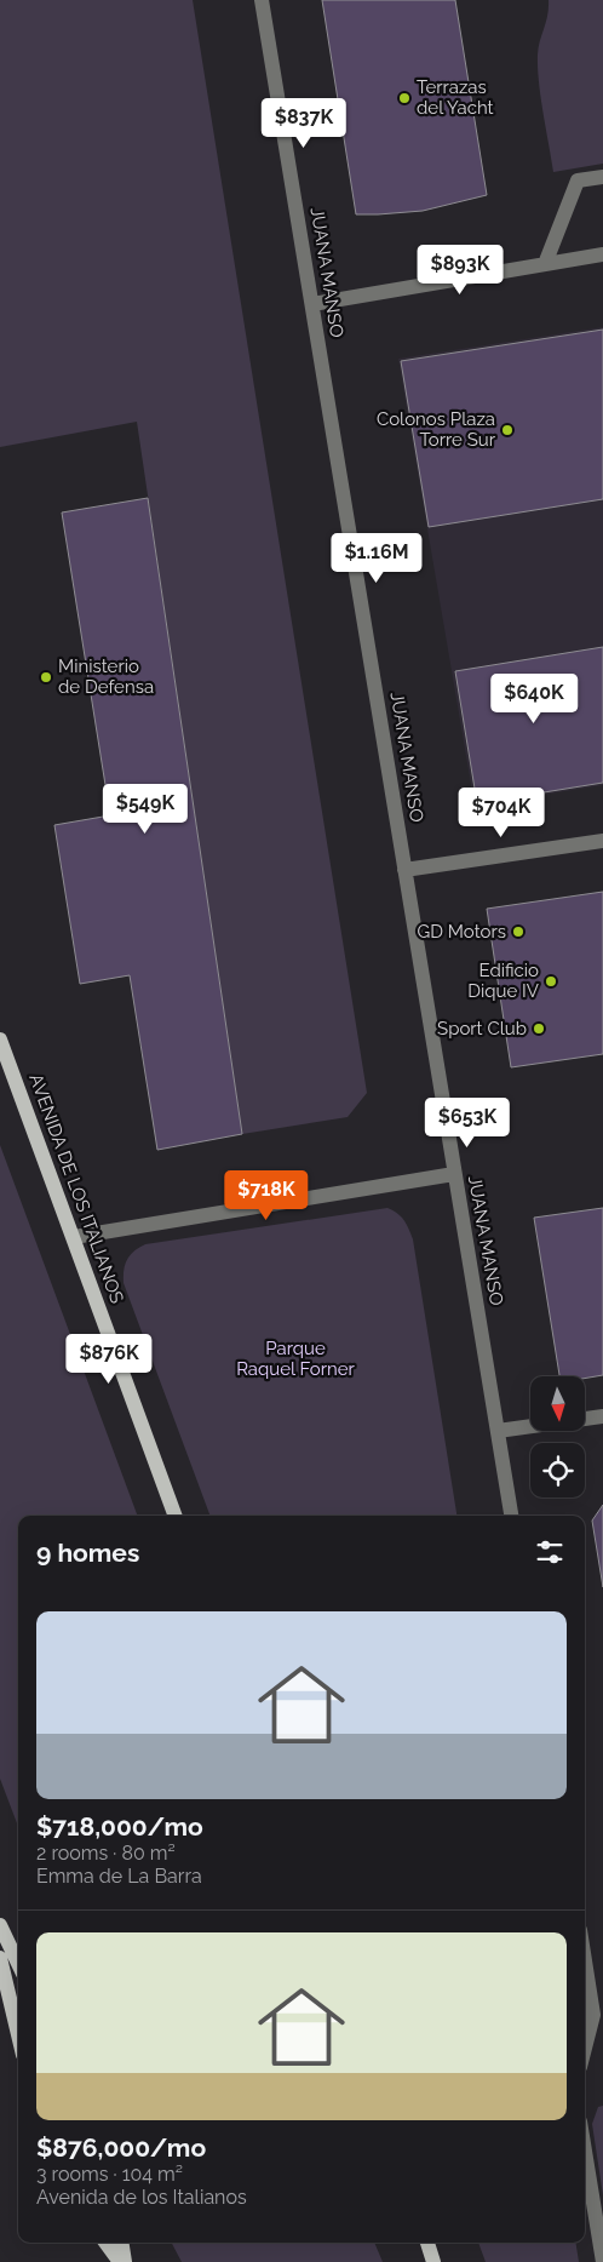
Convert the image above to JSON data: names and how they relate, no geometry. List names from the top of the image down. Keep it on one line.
{"streets":{"main road":["AVENIDA DE LOS ITALIANOS"],"street":["JUANA MANSO"]},"parks":["Parque Raquel Forner"],"places":["Terrazas del Yacht","Colonos Plaza Torre Sur","Ministerio de Defensa","GD Motors","Edificio Dique IV","Sport Club"],"north":"bottom","page":{"price":["$837K","$893K","$1.16M","$640K","$549K","$704K","$653K","$718K","$876K"],"heading":"9 homes","list":[{"name":"$718,000/mo","note":"2 rooms · 80 m² · Emma de La Barra"},{"name":"$876,000/mo","note":"3 rooms · 104 m² · Avenida de los Italianos"}]}}
